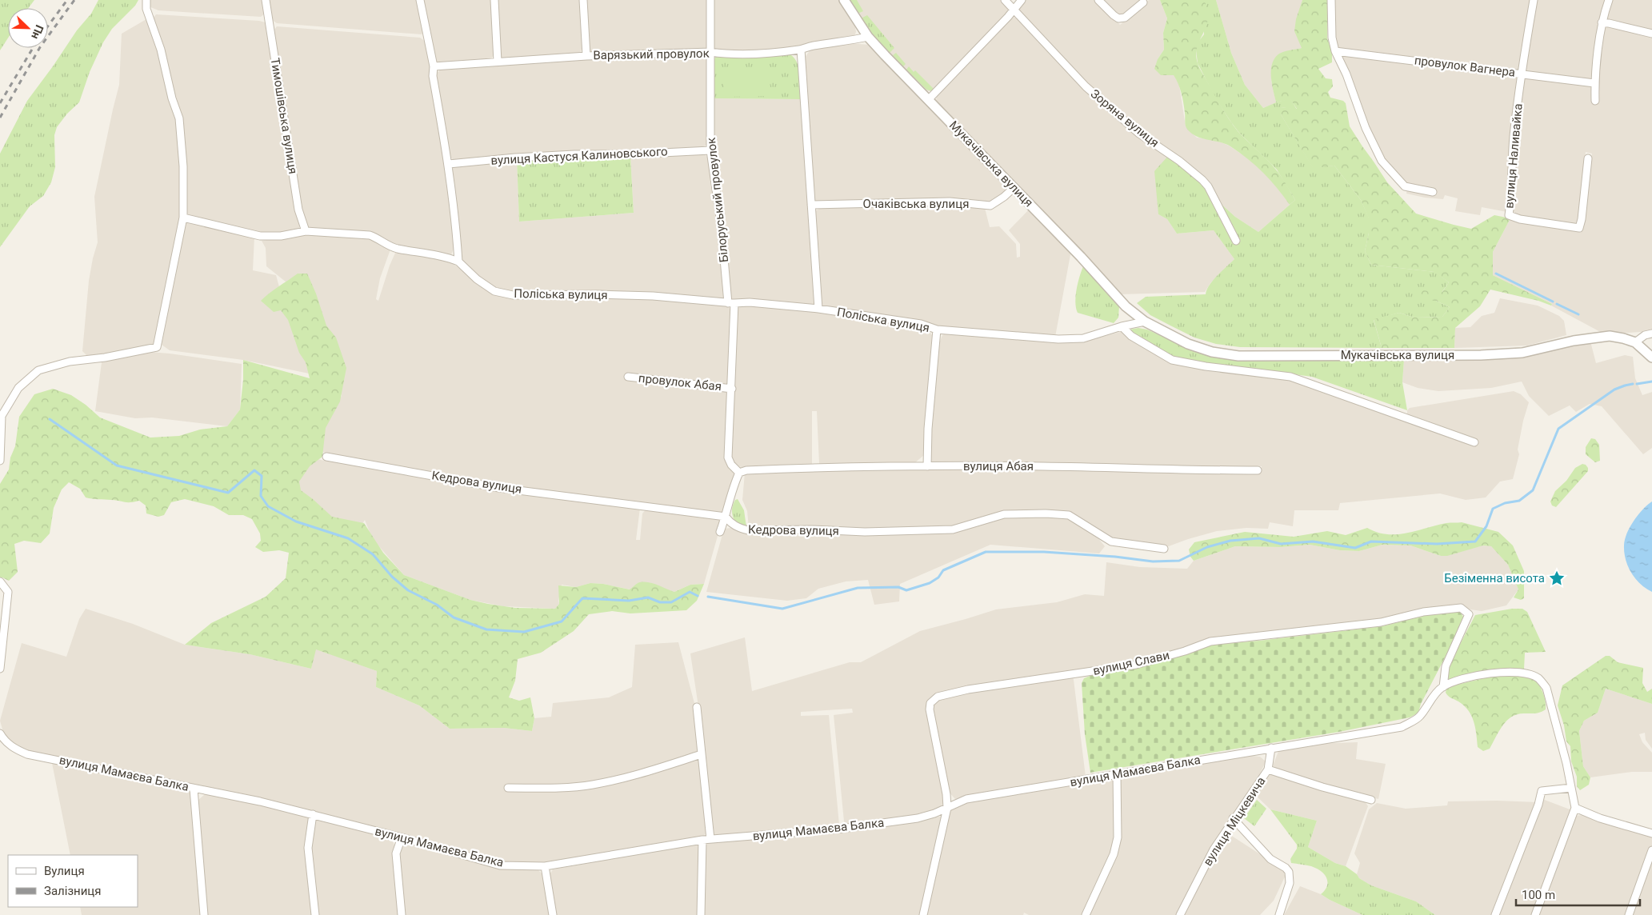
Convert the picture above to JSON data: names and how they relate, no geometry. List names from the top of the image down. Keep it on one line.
{"streets":{"street":["Варязький провулок","провулок Вагнера","Тимошівська вулиця","Зоряна вулиця","вулиця Кастуся Калиновського","вулиця Наливайка","Мукачівська вулиця","Білоруський провулок","Очаківська вулиця","Поліська вулиця","провулок Абая","вулиця Абая","Кедрова вулиця","вулиця Слави","вулиця Мамаєва Балка","вулиця Міцкевича"]},"crossings":[["Варязький провулок","Мукачівська вулиця"],["Варязький провулок","Білоруський провулок"],["провулок Вагнера","вулиця Наливайка"],["вулиця Кастуся Калиновського","Білоруський провулок"],["Мукачівська вулиця","Очаківська вулиця"],["Білоруський провулок","Поліська вулиця"],["Білоруський провулок","провулок Абая"],["Білоруський провулок","вулиця Абая"],["Поліська вулиця","вулиця Абая"],["вулиця Слави","вулиця Мамаєва Балка"],["вулиця Мамаєва Балка","вулиця Міцкевича"]],"places":{"place":["Безіменна висота"]},"legend":["Вулиця","Залізниця"],"scale_bar":"100 m","north":"bottom right"}
